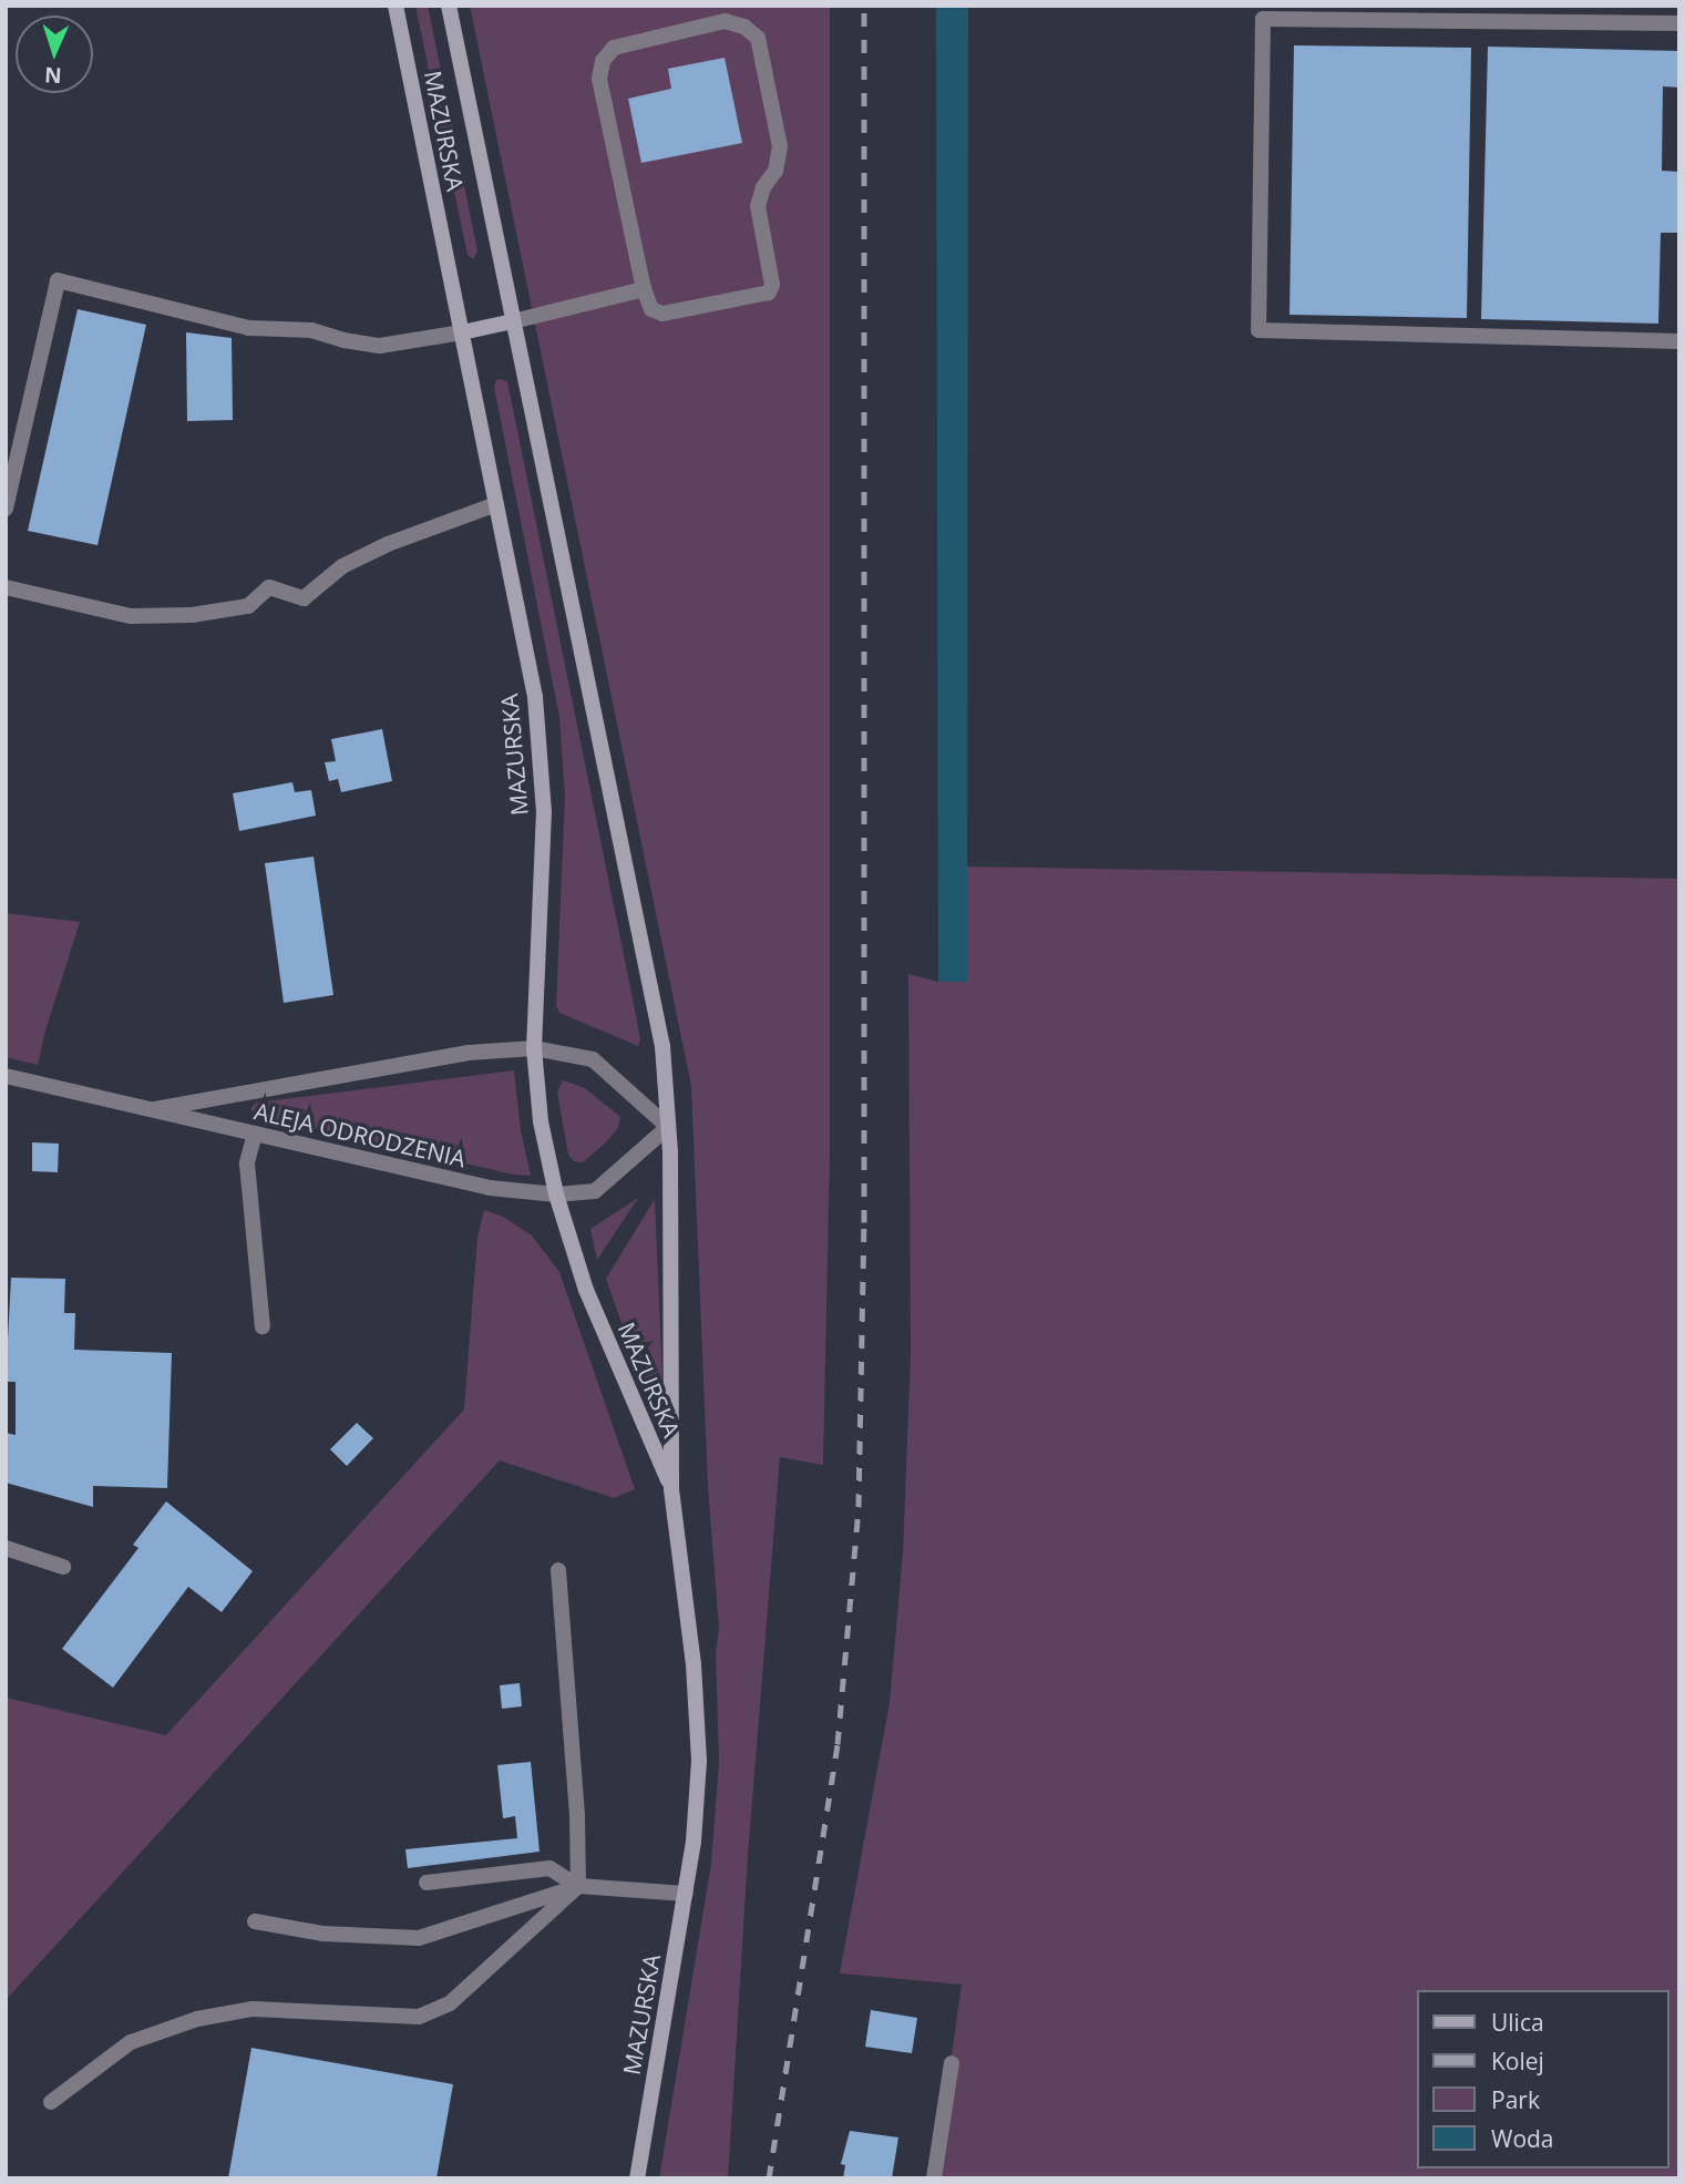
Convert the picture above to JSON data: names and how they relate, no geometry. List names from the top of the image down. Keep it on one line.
{"streets":{"main road":["MAZURSKA"],"street":["ALEJA ODRODZENIA"]},"crossings":[["MAZURSKA","ALEJA ODRODZENIA"]],"legend":["Ulica","Kolej","Park","Woda"],"north":"bottom"}
